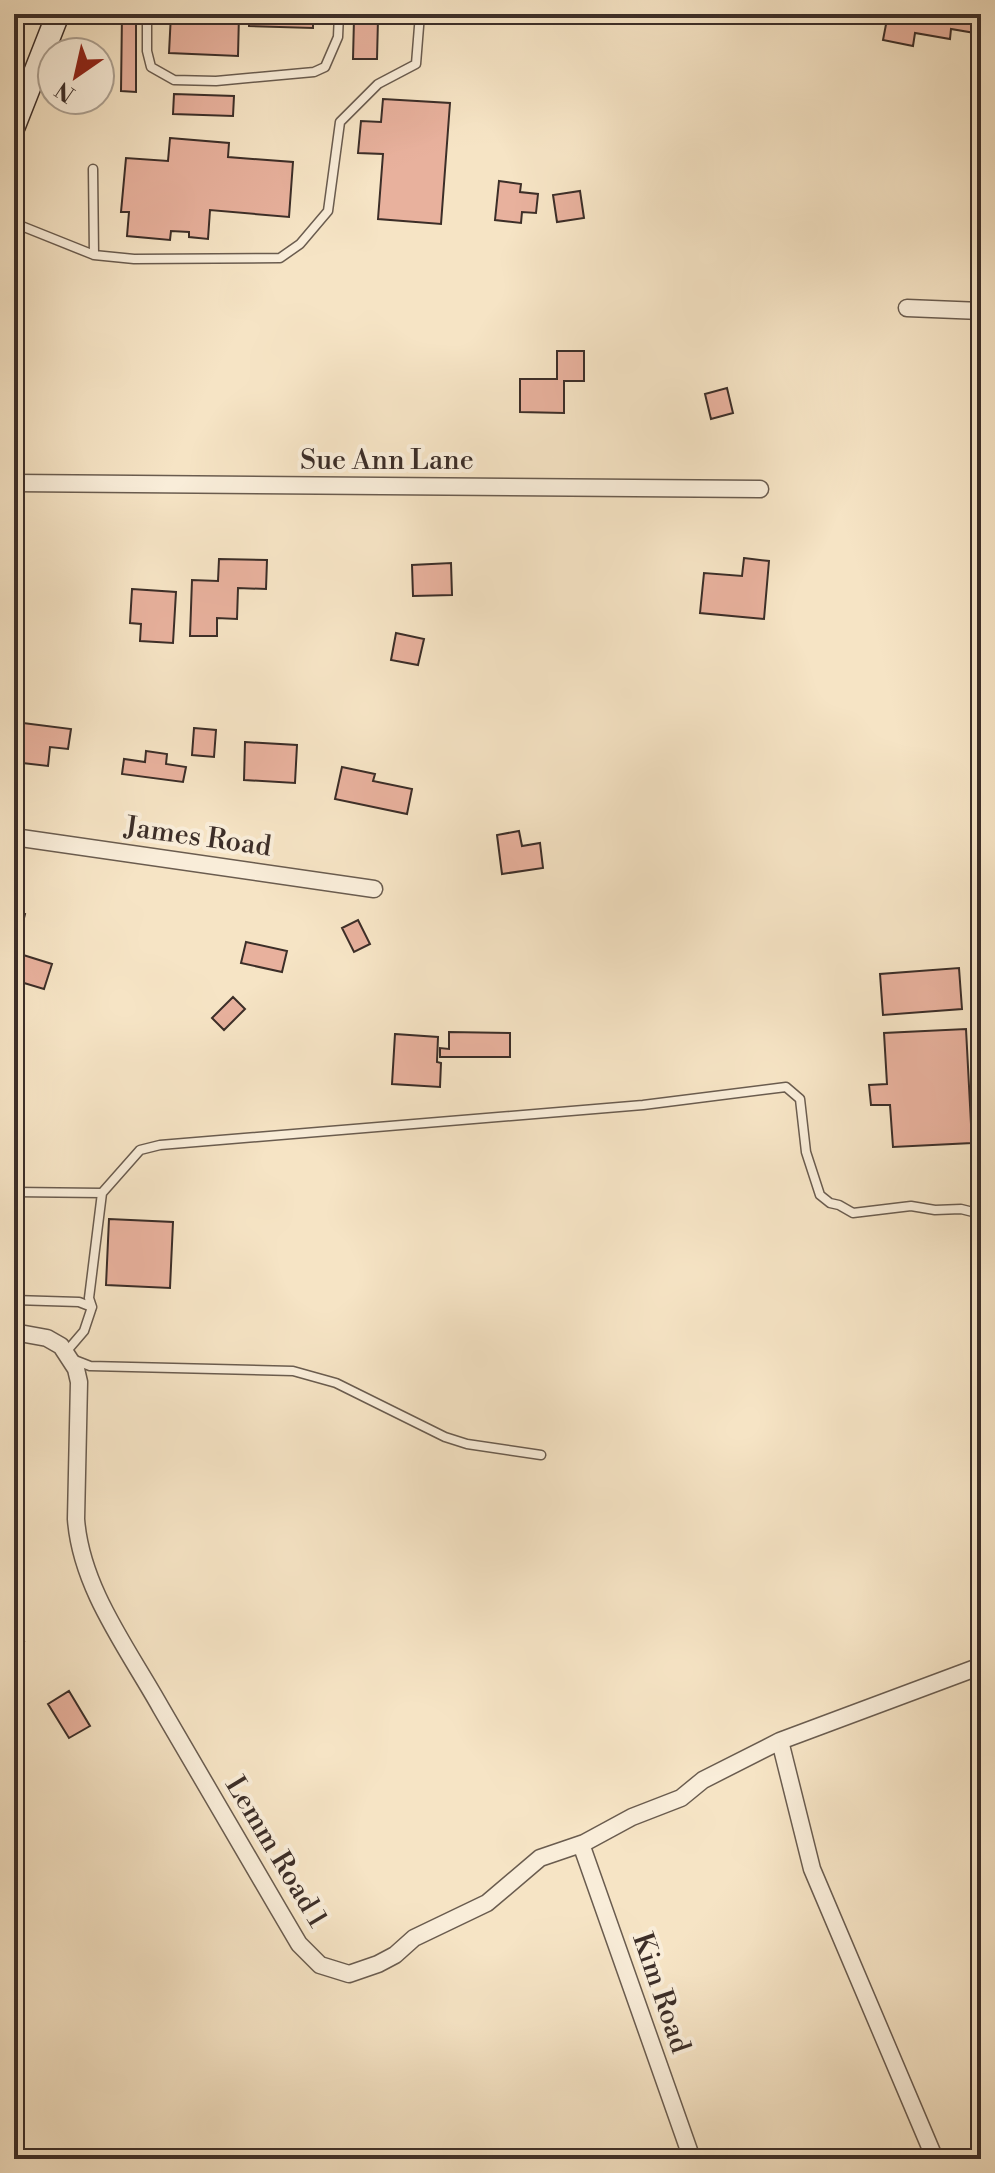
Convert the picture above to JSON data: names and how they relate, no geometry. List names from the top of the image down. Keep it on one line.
{"streets":{"street":["Sue Ann Lane","James Road","Lemm Road 1","Kim Road"]},"crossings":[["Lemm Road 1","Kim Road"]],"north":"bottom left"}
